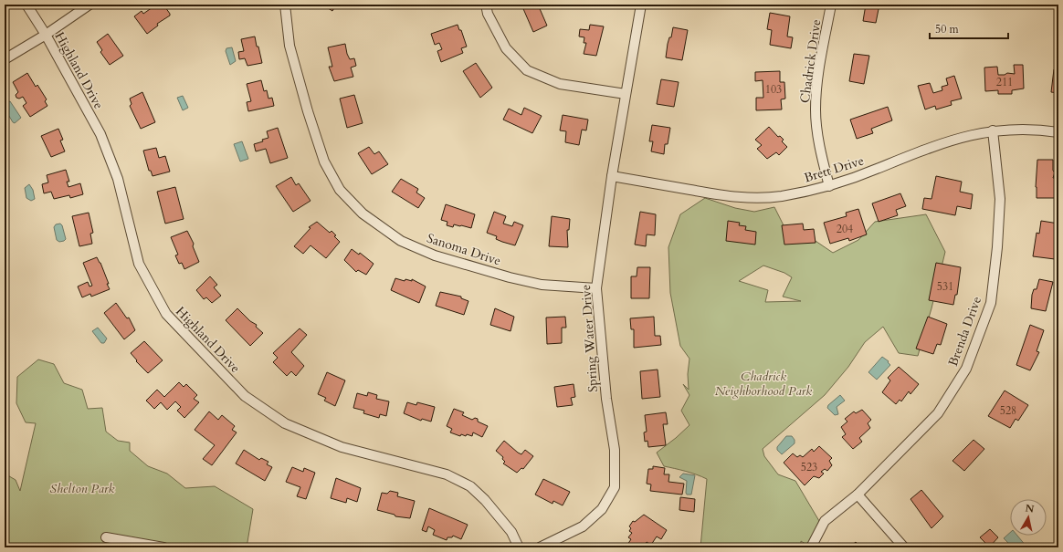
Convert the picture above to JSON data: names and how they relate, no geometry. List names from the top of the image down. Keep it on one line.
{"streets":{"street":["Chadrick Drive","Highland Drive","Brett Drive","Sanoma Drive","Brenda Drive","Spring Water Drive"]},"crossings":[["Chadrick Drive","Brett Drive"],["Brett Drive","Brenda Drive"],["Brett Drive","Spring Water Drive"],["Sanoma Drive","Spring Water Drive"]],"parks":["Chadrick Neighborhood Park","Shelton Park"],"house_numbers":["211","103","204","531","528","523"],"scale_bar":"50 m","north":"top"}
